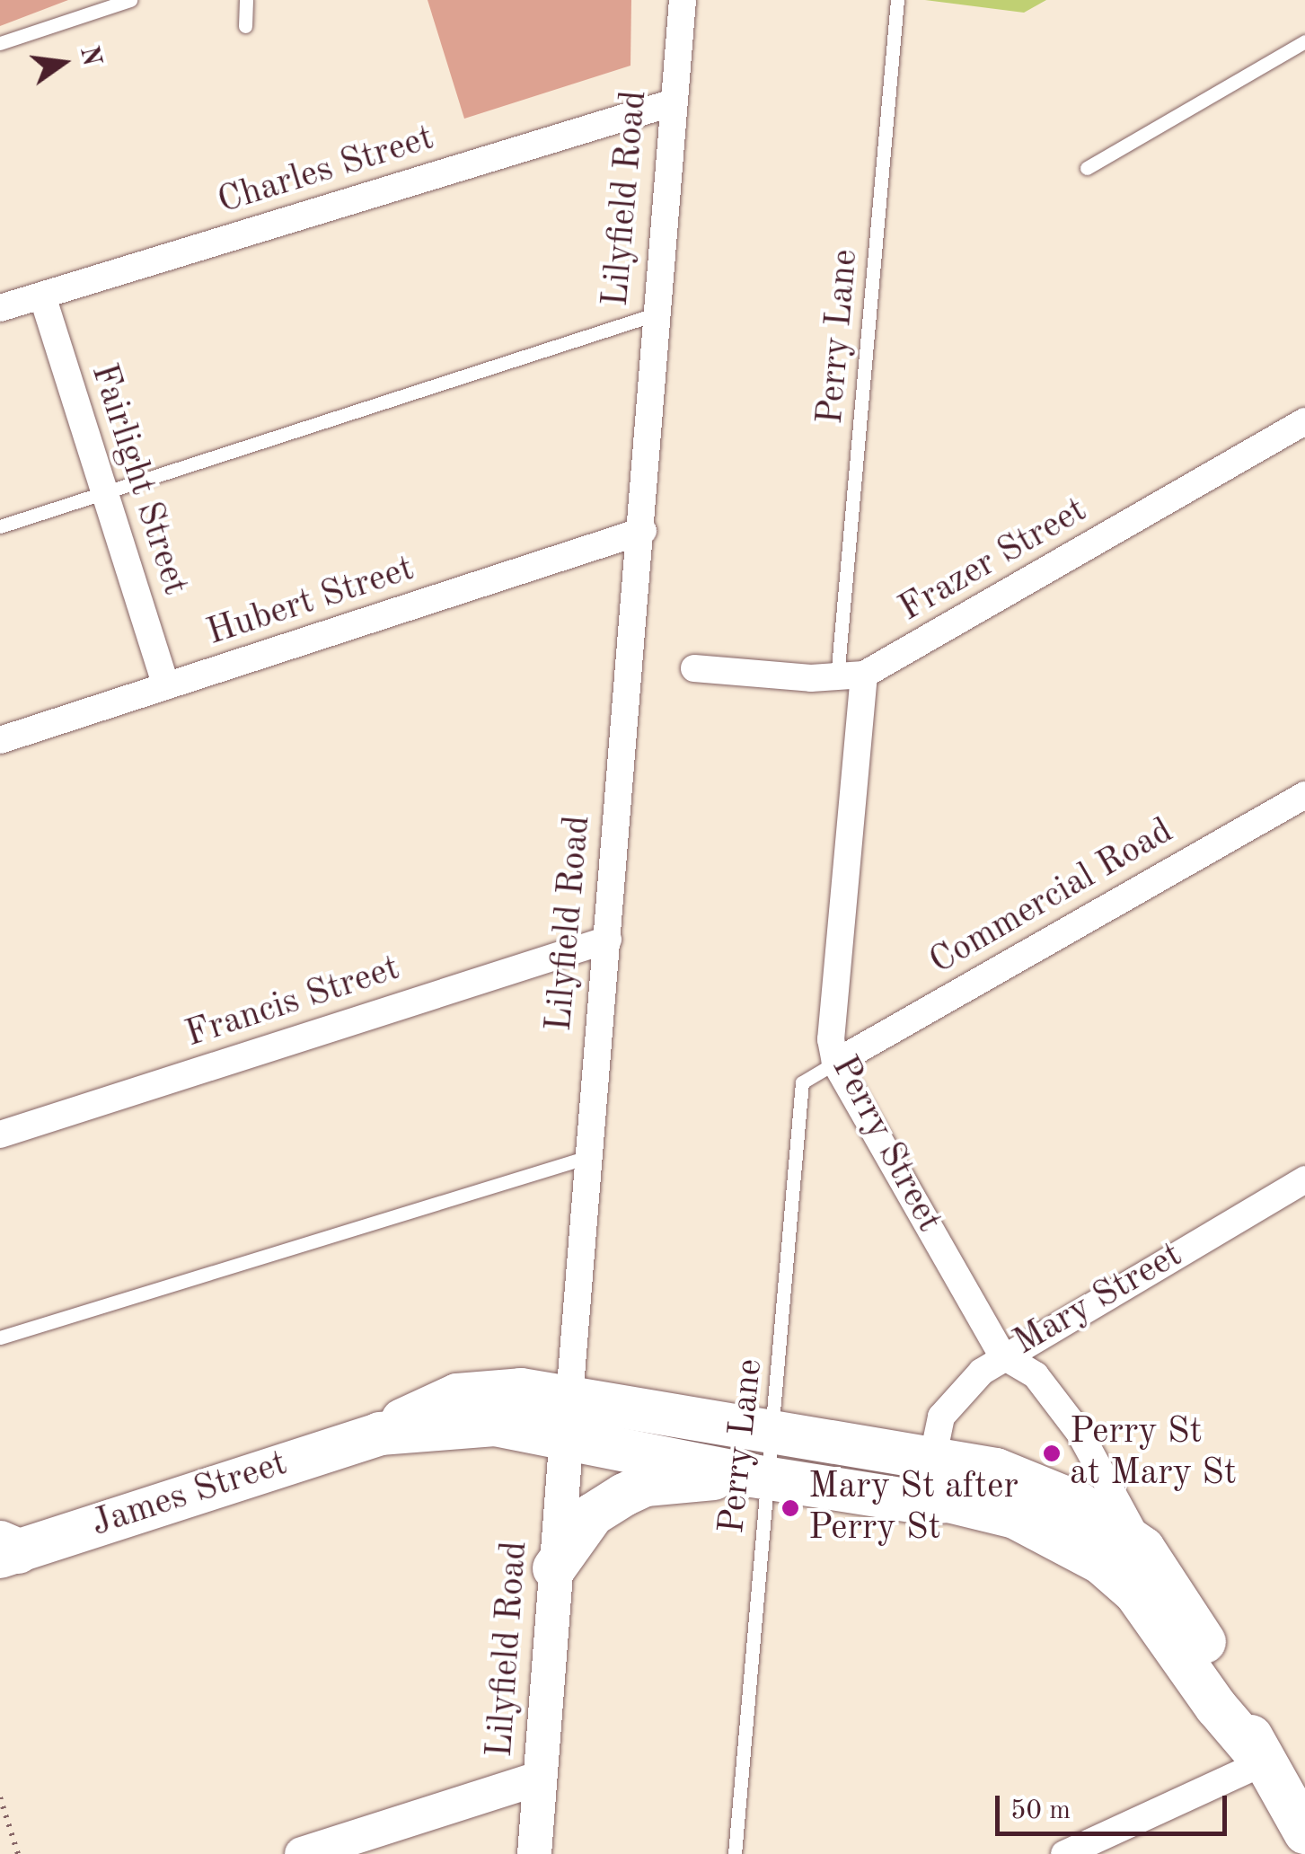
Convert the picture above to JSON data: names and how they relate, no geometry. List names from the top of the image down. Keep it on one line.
{"streets":{"main road":["Perry Street","James Street"],"street":["Charles Street","Lilyfield Road","Fairlight Street","Frazer Street","Hubert Street","Commercial Road","Francis Street","Mary Street"],"lane":["Perry Lane"]},"crossings":[["Charles Street","Lilyfield Road"],["Charles Street","Fairlight Street"],["Lilyfield Road","Hubert Street"],["Lilyfield Road","Francis Street"],["Lilyfield Road","James Street"],["Perry Lane","Frazer Street"],["Perry Lane","Commercial Road"],["Perry Lane","Perry Street"],["Fairlight Street","Hubert Street"],["Frazer Street","Perry Street"],["Commercial Road","Perry Street"],["Perry Street","Mary Street"]],"places":["Perry St at Mary St","Mary St after Perry St"],"scale_bar":"50 m","north":"right"}
